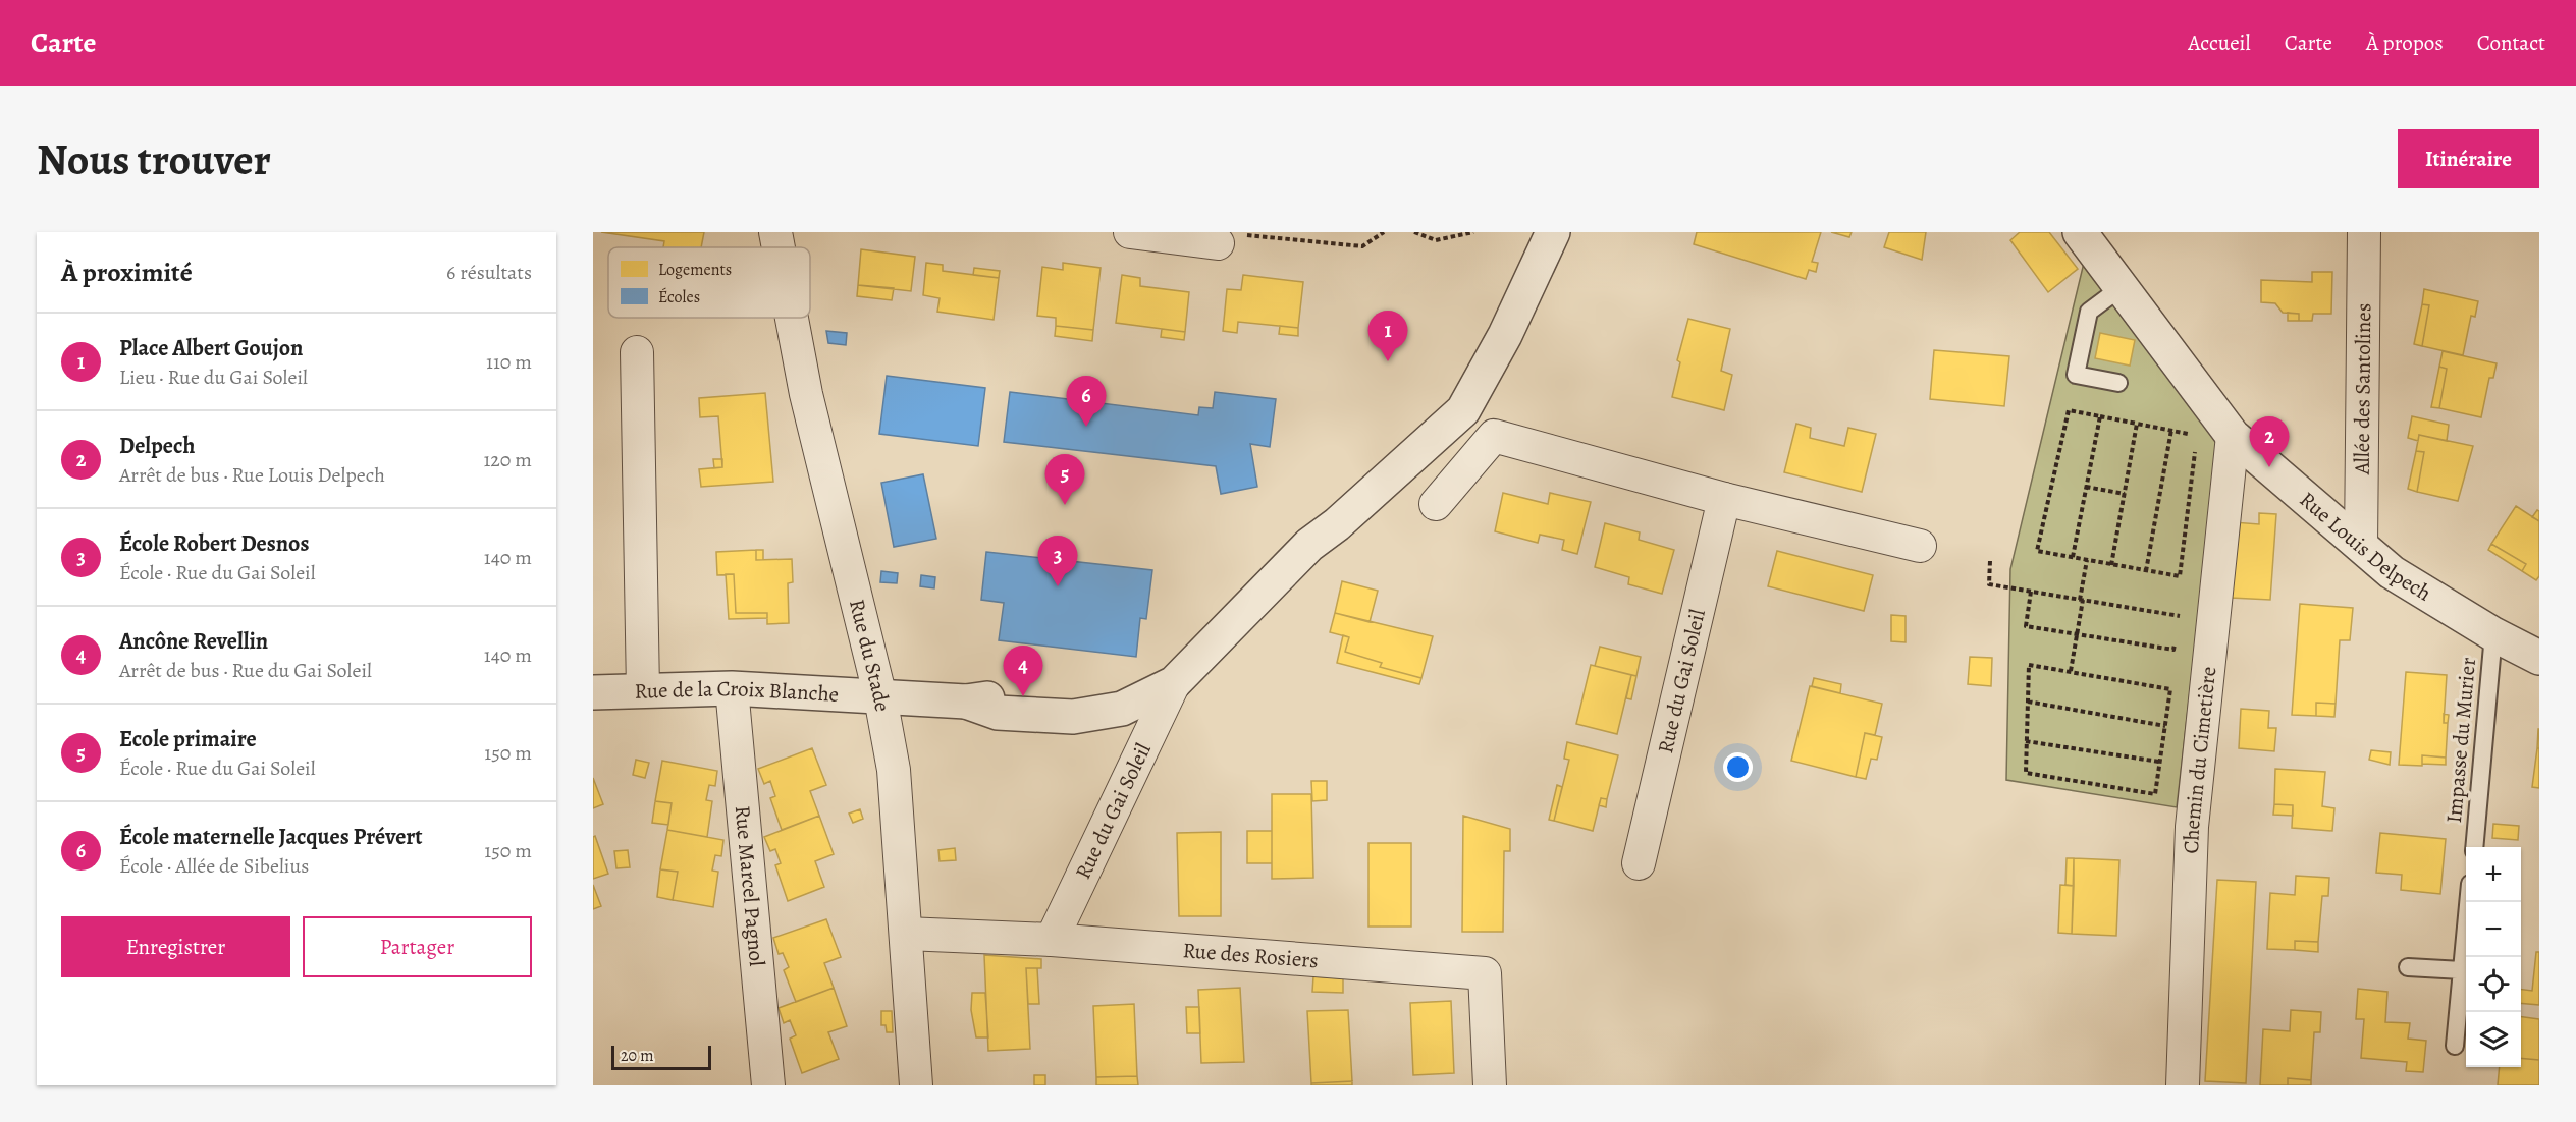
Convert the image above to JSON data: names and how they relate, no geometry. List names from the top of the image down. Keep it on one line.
{"streets":{"street":["Allée des Santolines","Rue Louis Delpech","Rue du Stade","Rue du Gai Soleil","Rue de la Croix Blanche","Chemin du Cimetière","Rue Marcel Pagnol","Rue des Rosiers"],"lane":["Impasse du Murier"]},"crossings":[["Allée des Santolines","Rue Louis Delpech"],["Rue Louis Delpech","Impasse du Murier"],["Rue Louis Delpech","Chemin du Cimetière"],["Rue du Stade","Rue de la Croix Blanche"],["Rue du Stade","Rue des Rosiers"],["Rue du Gai Soleil","Rue de la Croix Blanche"],["Rue du Gai Soleil","Rue des Rosiers"],["Rue de la Croix Blanche","Rue Marcel Pagnol"]],"legend":["Logements","Écoles"],"scale_bar":"20 m","page":{"header":"Carte","nav":["Accueil","Carte","À propos","Contact"],"buttons":["Itinéraire",["Enregistrer","Partager"]],"title":"Nous trouver","heading":["À proximité","6 résultats"],"pins":["1","6","2","5","3","4"],"list":[{"mark":"1","name":"Place Albert Goujon","note":"Lieu · Rue du Gai Soleil","value":"110 m"},{"mark":"2","name":"Delpech","note":"Arrêt de bus · Rue Louis Delpech","value":"120 m"},{"mark":"3","name":"École Robert Desnos","note":"École · Rue du Gai Soleil","value":"140 m"},{"mark":"4","name":"Ancône Revellin","note":"Arrêt de bus · Rue du Gai Soleil","value":"140 m"},{"mark":"5","name":"Ecole primaire","note":"École · Rue du Gai Soleil","value":"150 m"},{"mark":"6","name":"École maternelle Jacques Prévert","note":"École · Allée de Sibelius","value":"150 m"}],"map_buttons":["+","−"],"scale":"20 m"}}
